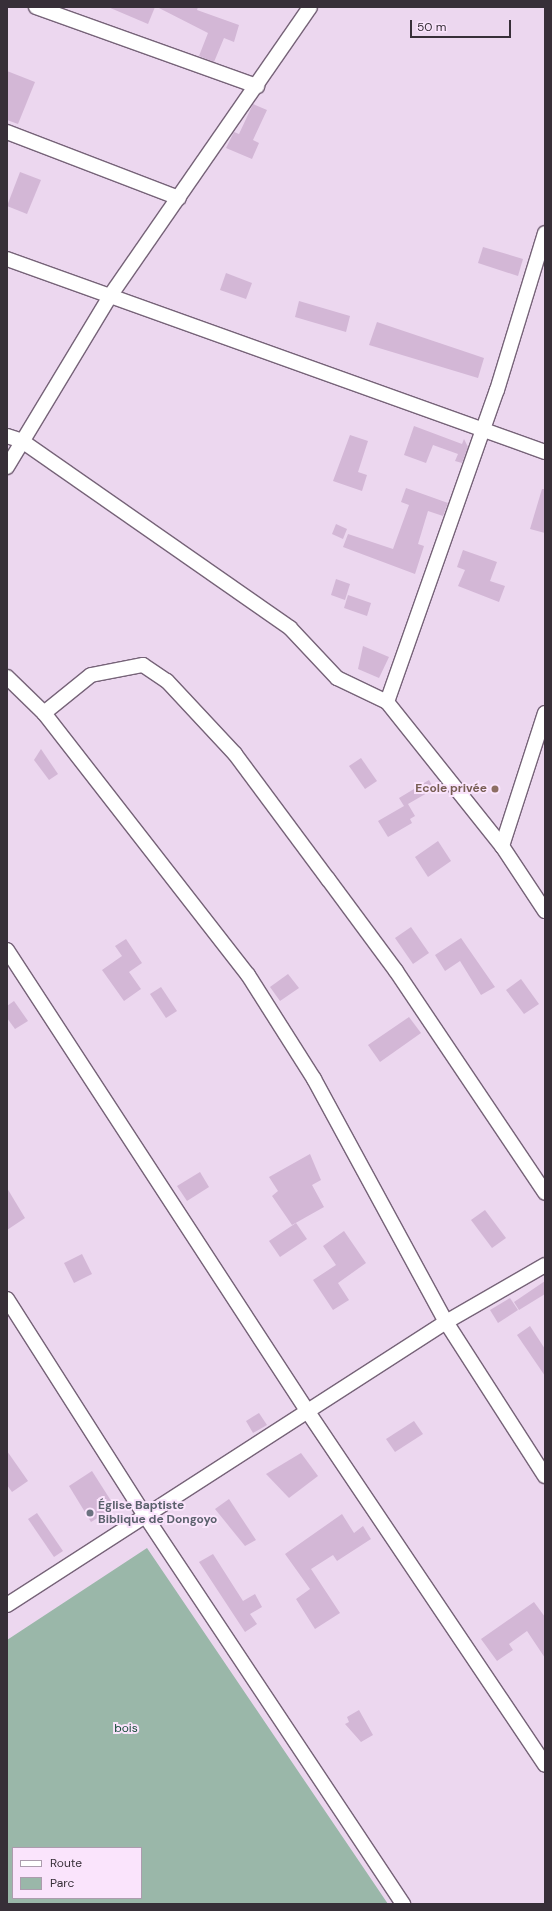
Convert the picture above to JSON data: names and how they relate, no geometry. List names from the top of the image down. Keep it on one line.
{"parks":["bois"],"places":["Ecole privée","Église Baptiste Biblique de Dongoyo"],"legend":["Route","Parc"],"scale_bar":"50 m"}
